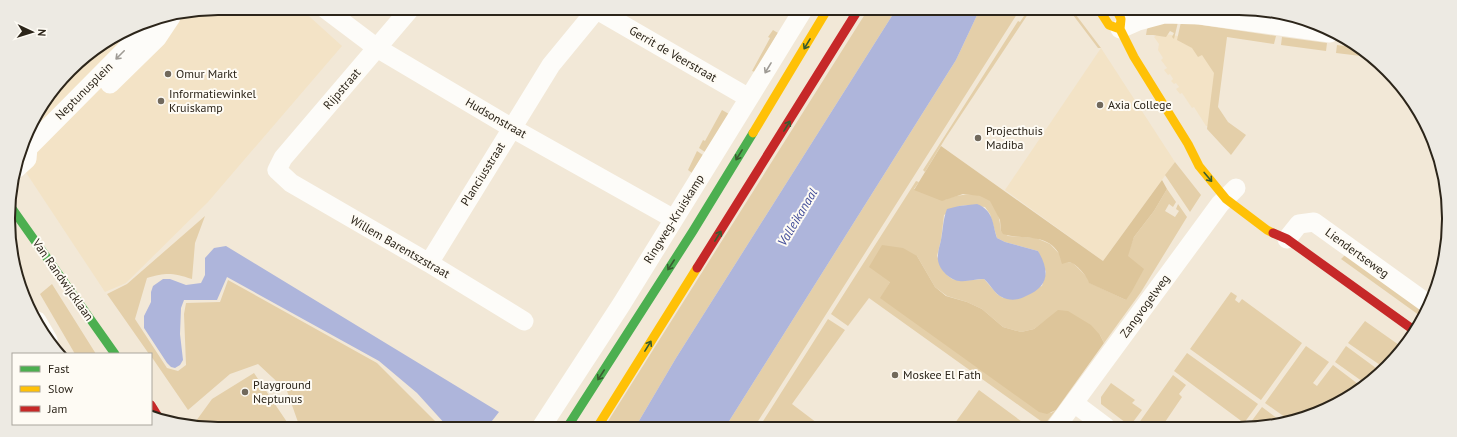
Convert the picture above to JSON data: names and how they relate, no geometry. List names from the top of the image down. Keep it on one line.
{"streets":{"main road":["Ringweg-Kruiskamp","Van Randwijcklaan"],"street":["Gerrit de Veerstraat","Rijpstraat","Neptunusplein","Hudsonstraat","Planciusstraat","Willem Barentszstraat","Liendertseweg","Zangvogelweg"]},"crossings":[["Gerrit de Veerstraat","Ringweg-Kruiskamp"],["Rijpstraat","Hudsonstraat"],["Rijpstraat","Willem Barentszstraat"],["Hudsonstraat","Planciusstraat"],["Hudsonstraat","Ringweg-Kruiskamp"],["Planciusstraat","Willem Barentszstraat"]],"water":["Valleikanaal"],"places":["Omur Markt","Informatiewinkel Kruiskamp","Axia College","Projecthuis Madiba","Moskee El Fath","Playground Neptunus"],"legend":["Fast","Slow","Jam"],"north":"right"}
